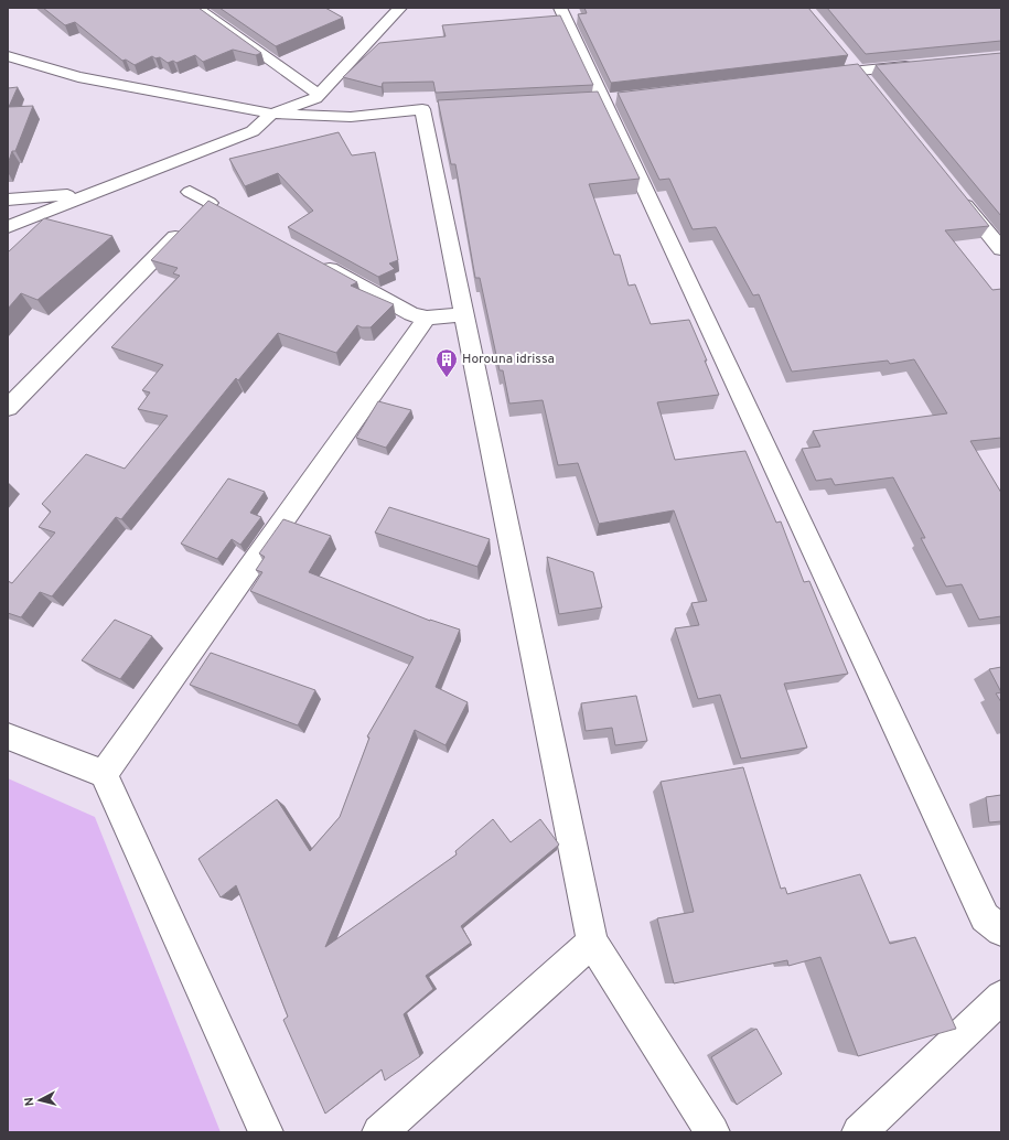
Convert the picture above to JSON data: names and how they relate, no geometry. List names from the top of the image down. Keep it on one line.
{"places":{"building":["Horouna idrissa"]},"north":"left"}
